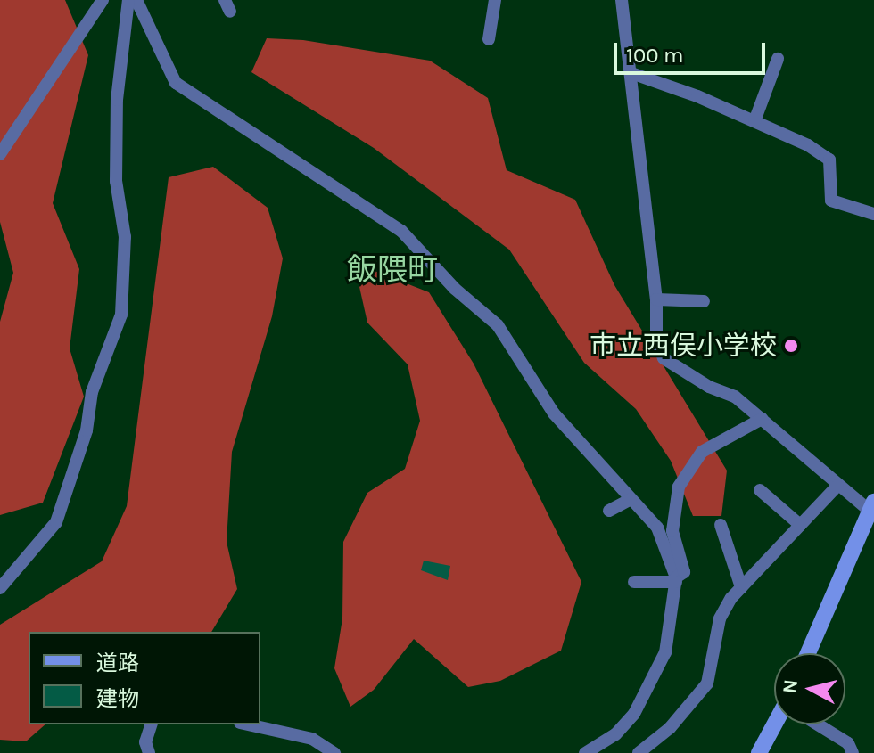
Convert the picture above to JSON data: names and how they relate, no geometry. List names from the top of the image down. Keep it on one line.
{"districts":["飯隈町"],"places":["市立西俣小学校"],"legend":["道路","建物"],"scale_bar":"100 m","north":"left"}
